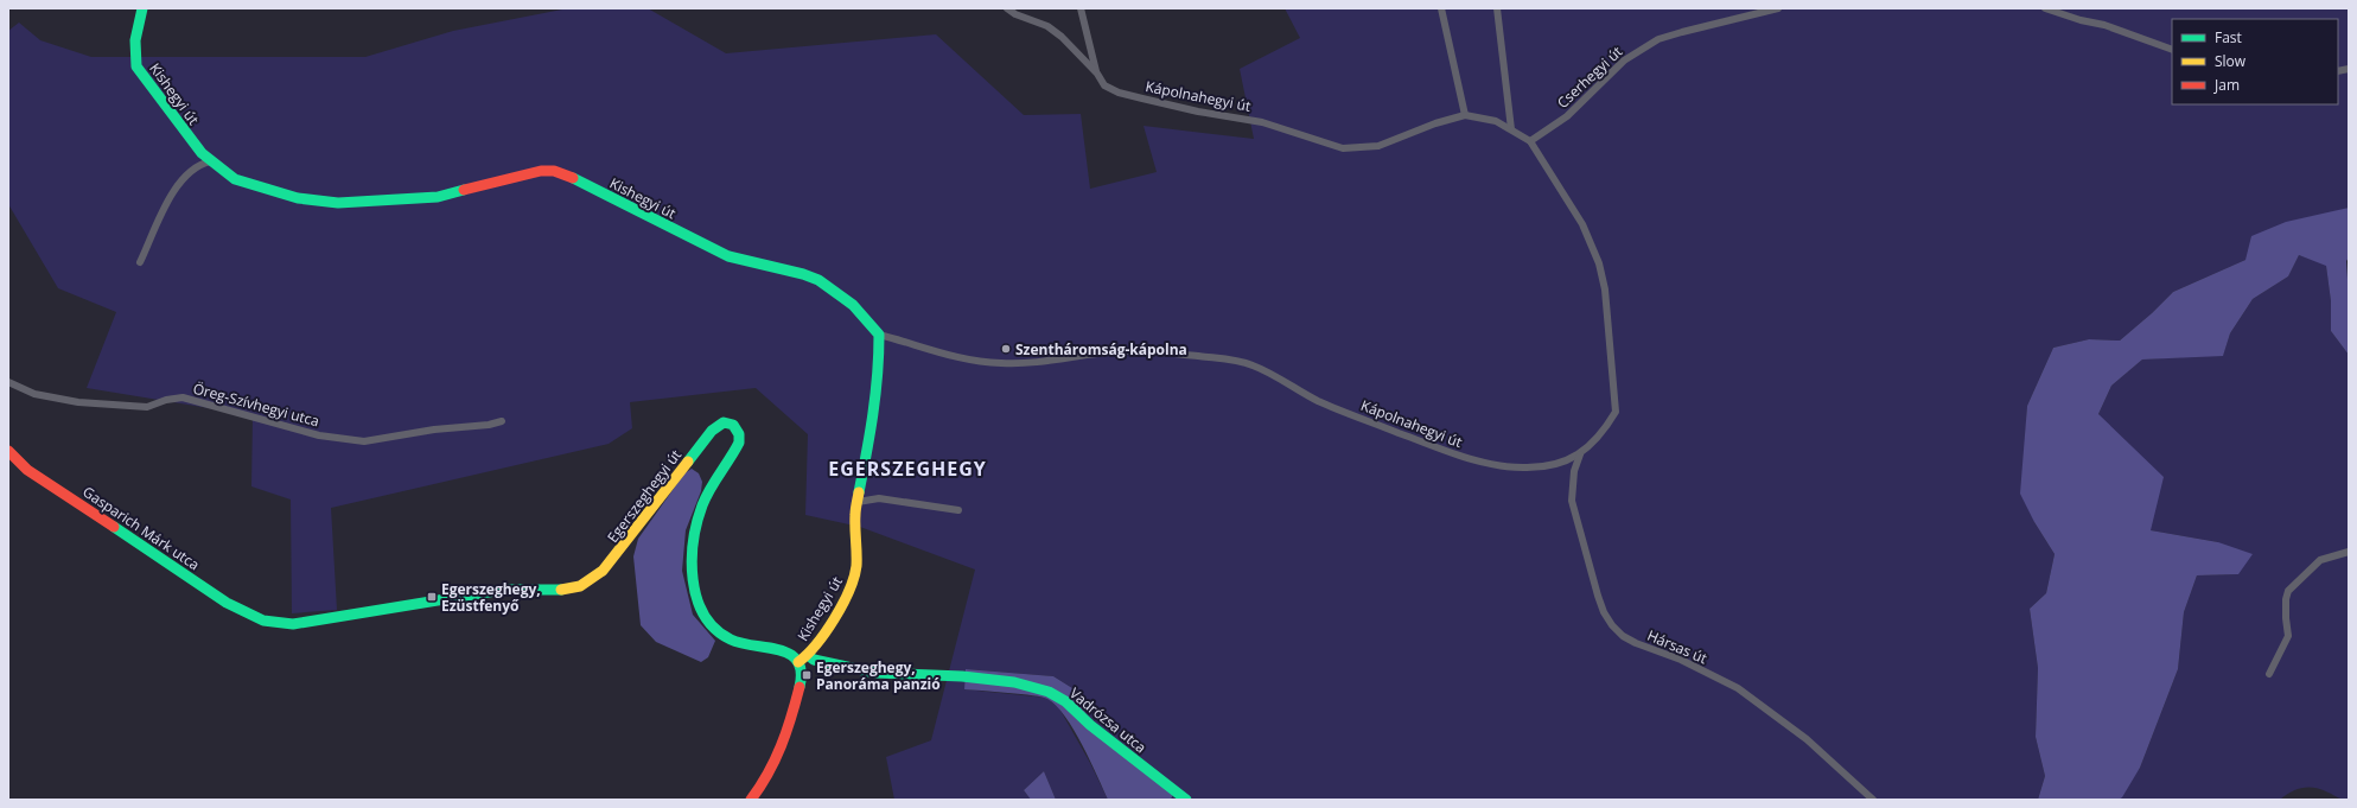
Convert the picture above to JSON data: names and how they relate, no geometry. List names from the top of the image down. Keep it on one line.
{"streets":{"street":["Cserhegyi út","Kishegyi út","Kápolnahegyi út","Öreg-Szívhegyi utca","Egerszeghegyi út","Gasparich Márk utca","Hársas út","Vadrózsa utca"]},"crossings":[["Cserhegyi út","Kápolnahegyi út"],["Kishegyi út","Kápolnahegyi út"],["Kishegyi út","Egerszeghegyi út"],["Kishegyi út","Vadrózsa utca"],["Kápolnahegyi út","Hársas út"],["Egerszeghegyi út","Gasparich Márk utca"]],"districts":["EGERSZEGHEGY"],"places":{"other":["Szentháromság-kápolna"],"transit":["Egerszeghegy, Ezüstfenyő","Egerszeghegy, Panoráma panzió"]},"legend":["Fast","Slow","Jam"]}
